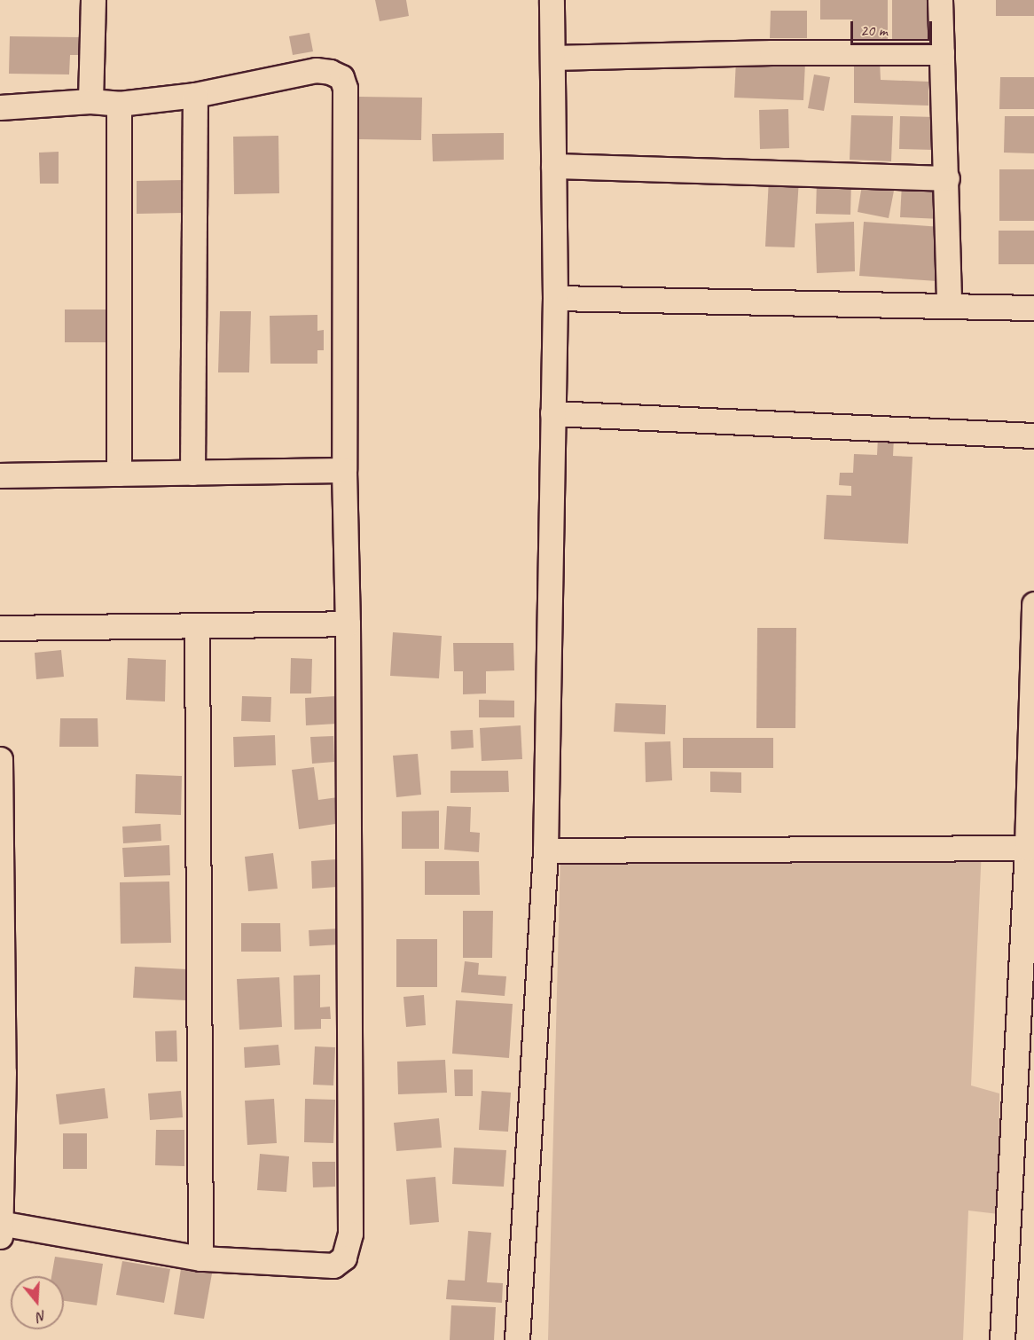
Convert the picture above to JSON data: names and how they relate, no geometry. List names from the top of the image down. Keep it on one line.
{"scale_bar":"20 m","north":"bottom"}
